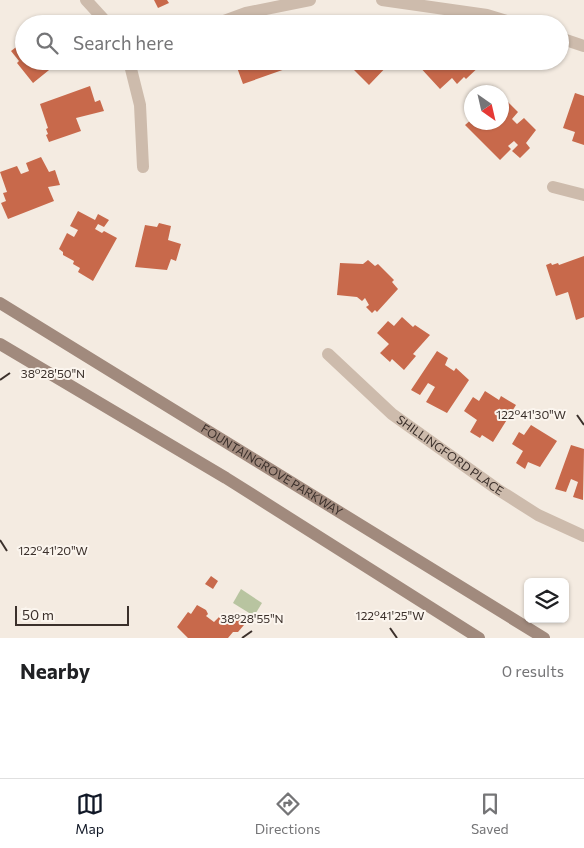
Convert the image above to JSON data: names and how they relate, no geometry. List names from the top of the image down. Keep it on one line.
{"streets":{"main road":["FOUNTAINGROVE PARKWAY"],"street":["SHILLINGFORD PLACE"]},"scale_bar":"50 m","north":"bottom right","page":{"search":"Search here","scale":"50 m","heading":["Nearby","0 results"],"nav":["Map","Directions","Saved"]},"coordinates":["38°28'50\"N","122°41'30\"W","122°41'20\"W","122°41'25\"W","38°28'55\"N"]}
